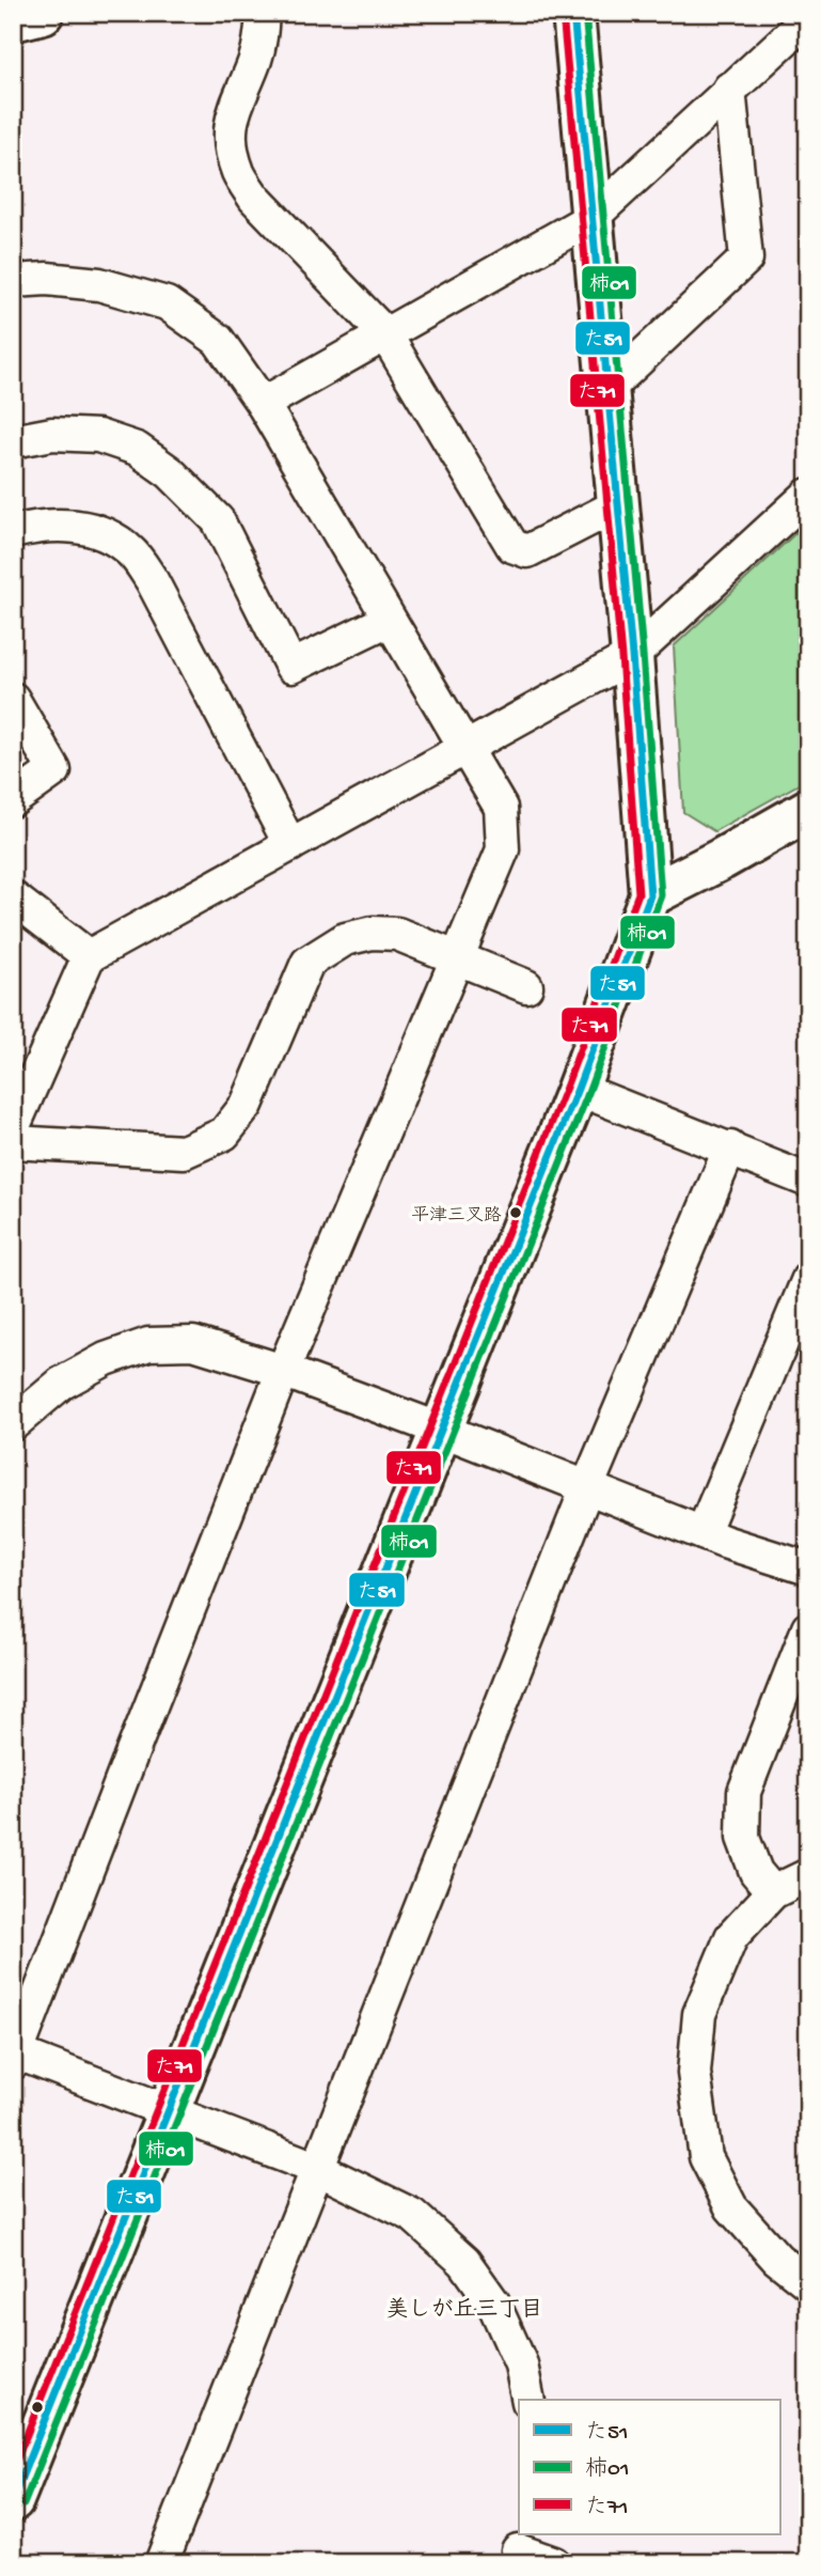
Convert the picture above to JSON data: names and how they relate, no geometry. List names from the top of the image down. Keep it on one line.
{"districts":["美しが丘三丁目"],"places":["平津三叉路"],"lines":["transit line た51","transit line 柿01","transit line た71"],"legend":["た51","柿01","た71"]}
